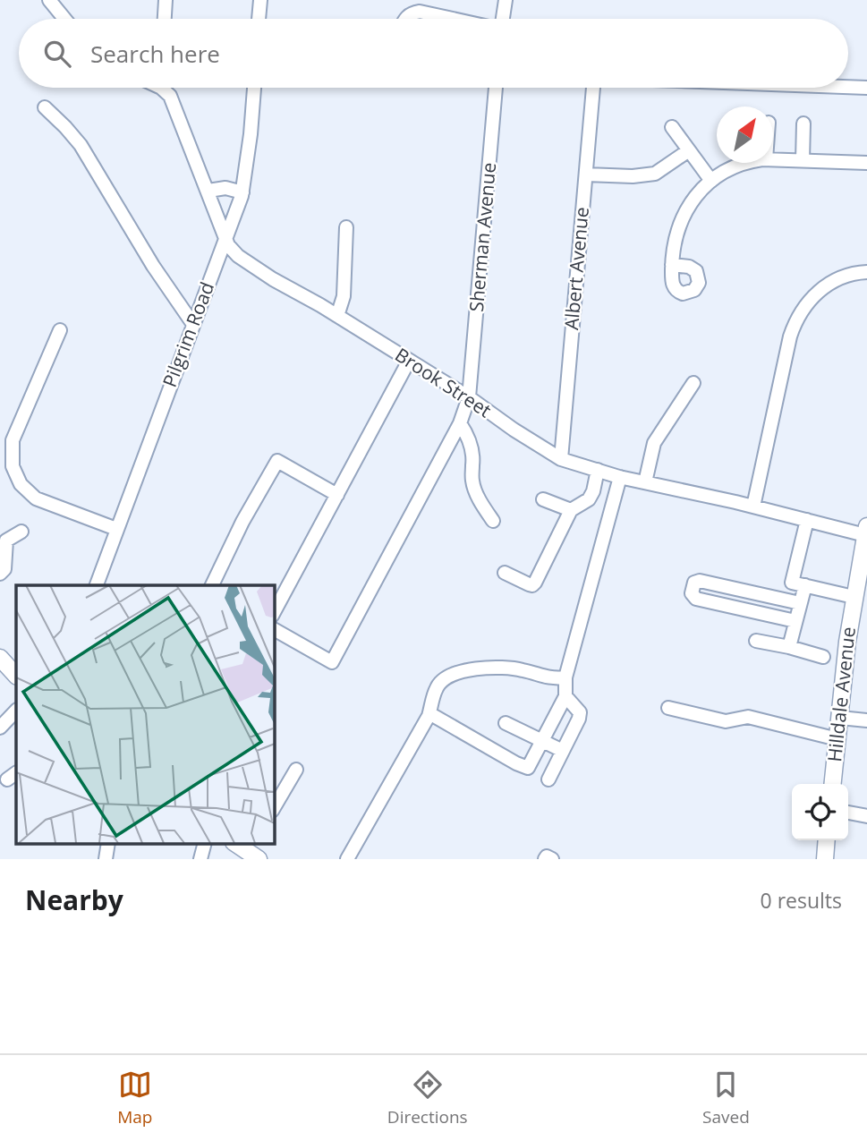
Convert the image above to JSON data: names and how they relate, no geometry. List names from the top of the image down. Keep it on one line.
{"streets":{"main road":["Hilldale Avenue"],"street":["Sherman Avenue","Albert Avenue","Pilgrim Road","Brook Street"]},"crossings":[["Sherman Avenue","Brook Street"],["Albert Avenue","Brook Street"],["Pilgrim Road","Brook Street"],["Brook Street","Hilldale Avenue"]],"north":"top right","page":{"search":"Search here","heading":["Nearby","0 results"],"nav":["Map","Directions","Saved"]}}
